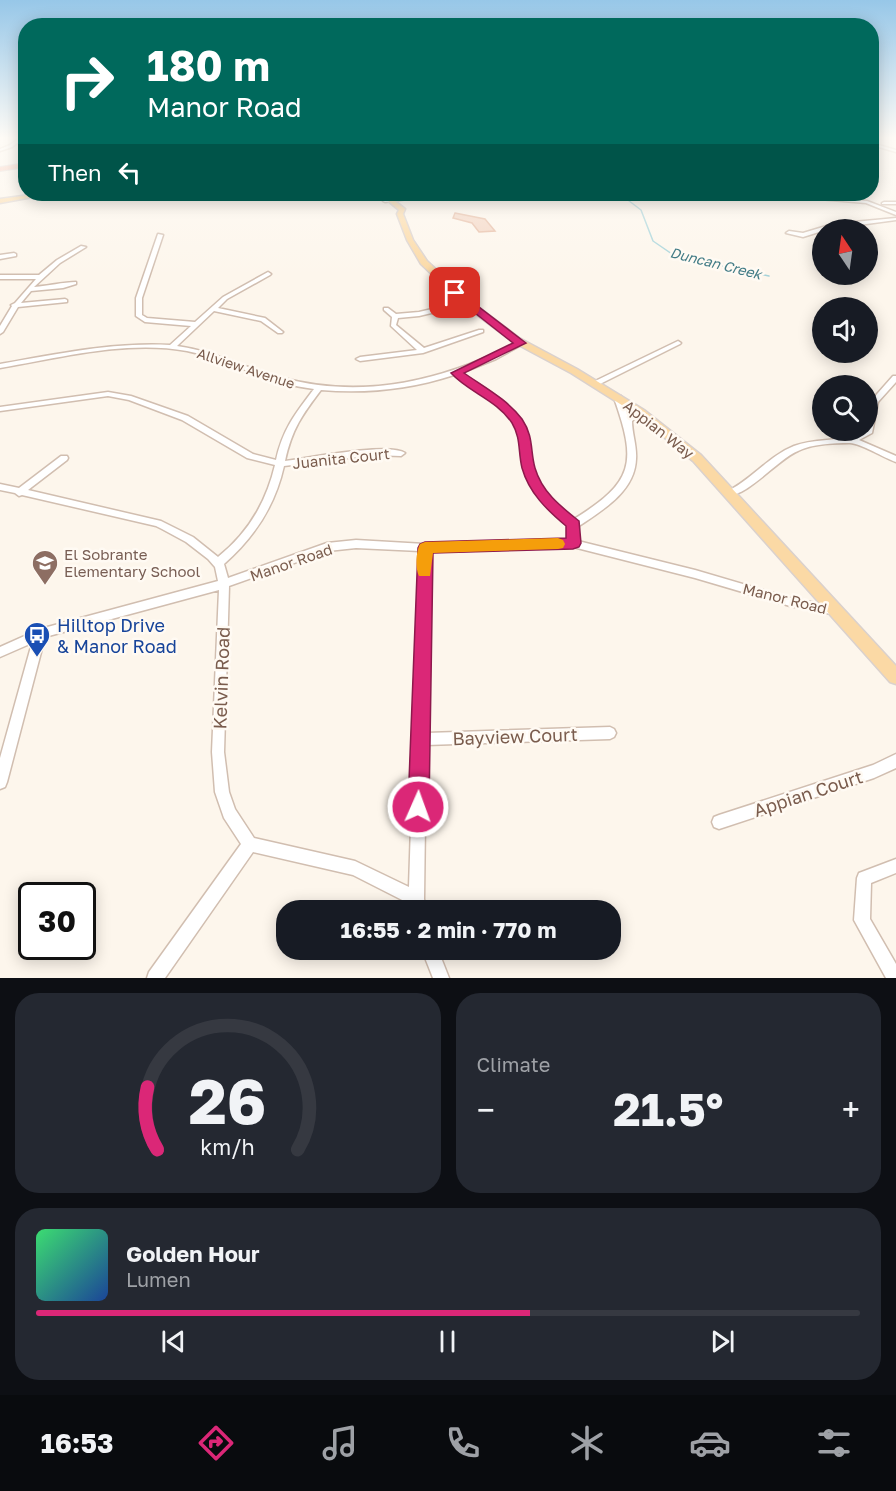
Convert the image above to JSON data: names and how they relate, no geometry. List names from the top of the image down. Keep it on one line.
{"streets":{"main road":["Appian Way"],"street":["Allview Avenue","Juanita Court","Manor Road","Kelvin Road","Bayview Court","Appian Court"]},"crossings":[["Allview Avenue","Appian Way"],["Appian Way","Manor Road"],["Manor Road","Kelvin Road"]],"water":["Duncan Creek"],"places":{"school or university":["El Sobrante Elementary School"],"bus stop":["Hilltop Drive & Manor Road"]},"north":"top","page":{"turn":["180 m","Manor Road"],"then":"Then","limit":"30","trip":"16:55 · 2 min · 770 m","tile":"Climate","heat":["−","21.5°","+"],"song":["Golden Hour","Lumen"],"tabs":"16:53","gauge":["26","km/h"]}}
